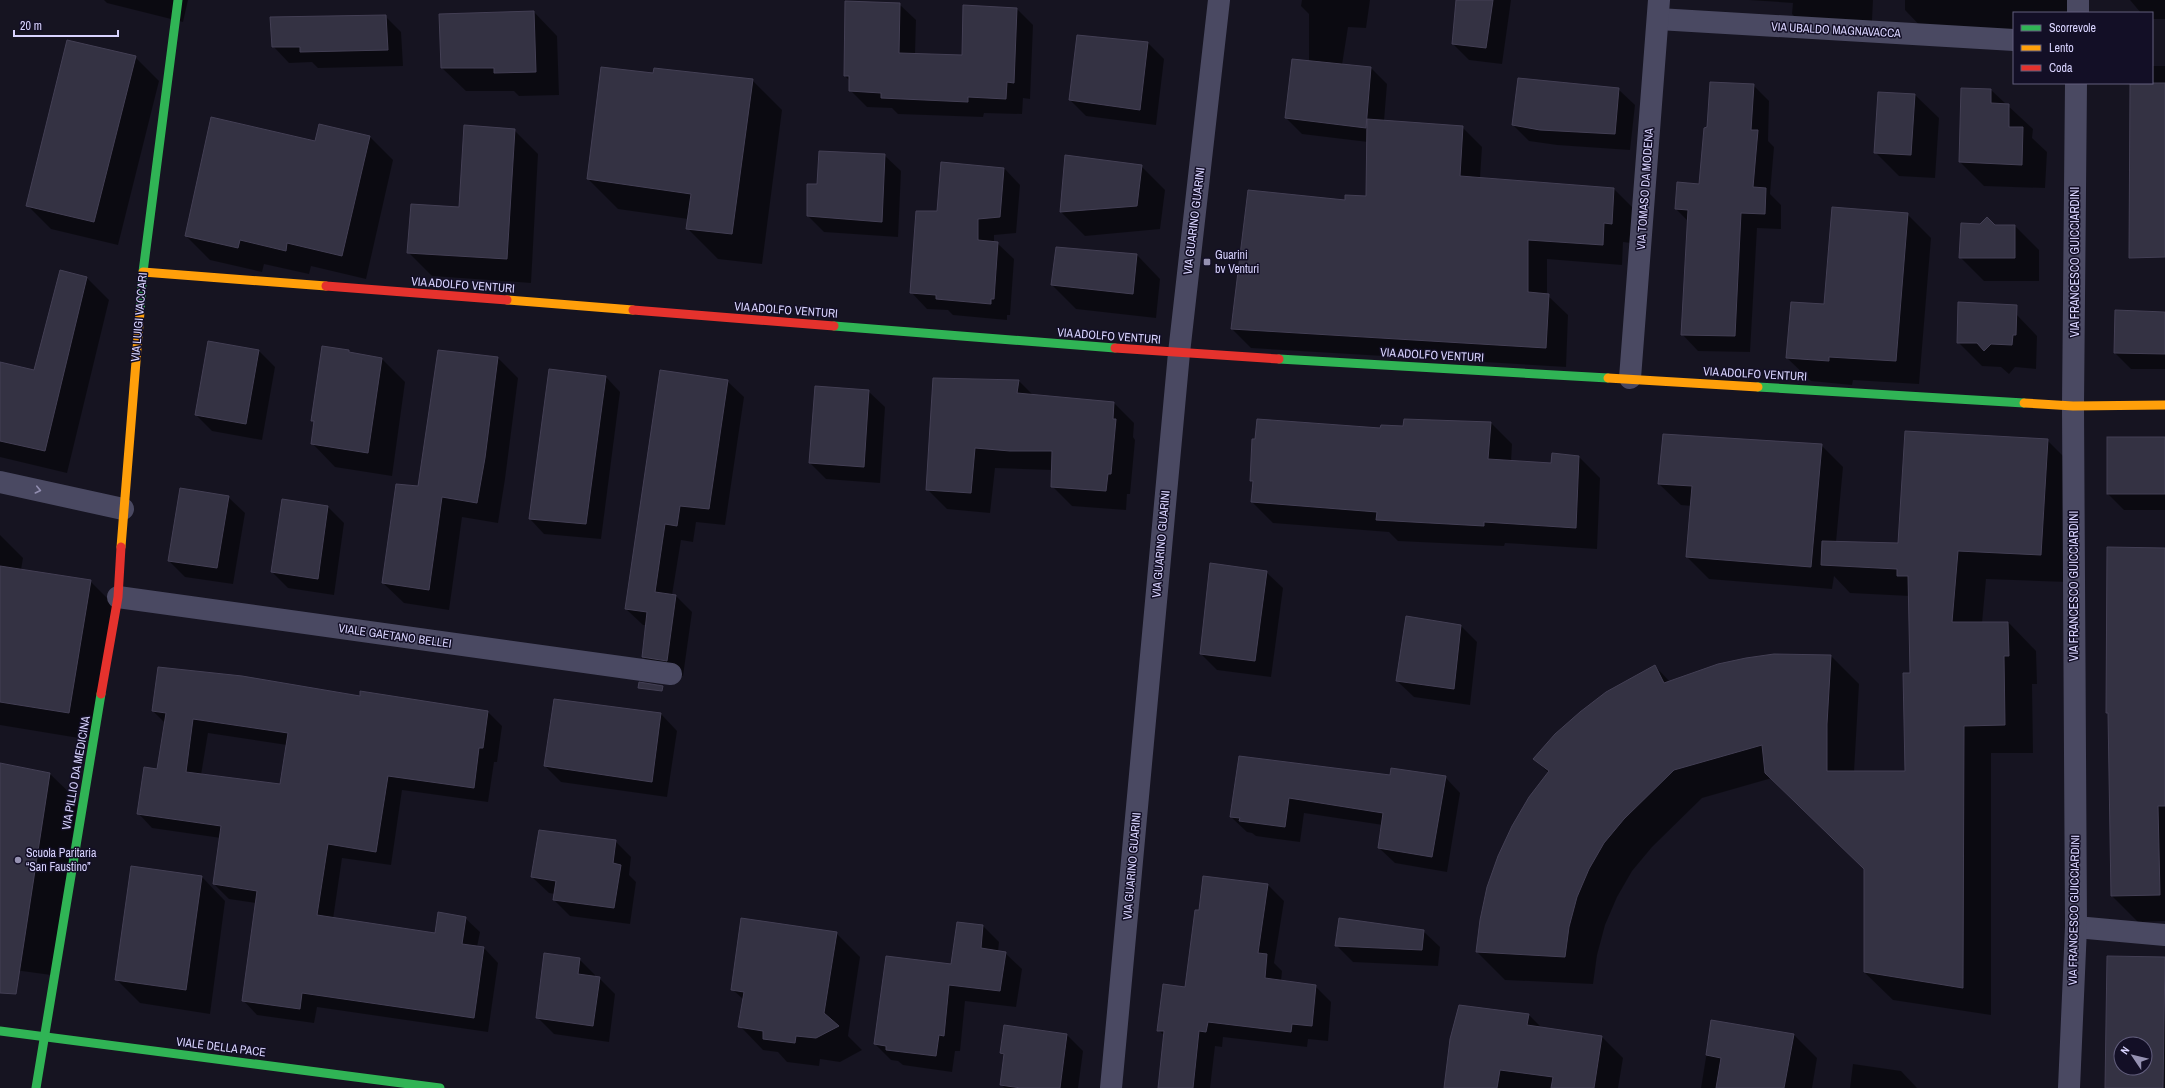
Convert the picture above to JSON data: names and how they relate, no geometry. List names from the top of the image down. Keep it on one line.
{"streets":{"street":["VIA UBALDO MAGNAVACCA","VIA TOMASO DA MODENA","VIA GUARINO GUARINI","VIA FRANCESCO GUICCIARDINI","VIA ADOLFO VENTURI","VIA LUIGI VACCARI","VIALE GAETANO BELLEI","VIA PILLIO DA MEDICINA","VIALE DELLA PACE"]},"crossings":[["VIA UBALDO MAGNAVACCA","VIA TOMASO DA MODENA"],["VIA TOMASO DA MODENA","VIA ADOLFO VENTURI"],["VIA GUARINO GUARINI","VIA ADOLFO VENTURI"],["VIA FRANCESCO GUICCIARDINI","VIA ADOLFO VENTURI"],["VIA ADOLFO VENTURI","VIA LUIGI VACCARI"],["VIA LUIGI VACCARI","VIA PILLIO DA MEDICINA"],["VIALE GAETANO BELLEI","VIA PILLIO DA MEDICINA"],["VIA PILLIO DA MEDICINA","VIALE DELLA PACE"]],"places":{"transit":["Guarini bv Venturi"],"other":["Scuola Paritaria “San Faustino”"]},"legend":["Scorrevole","Lento","Coda"],"scale_bar":"20 m","north":"top left"}
